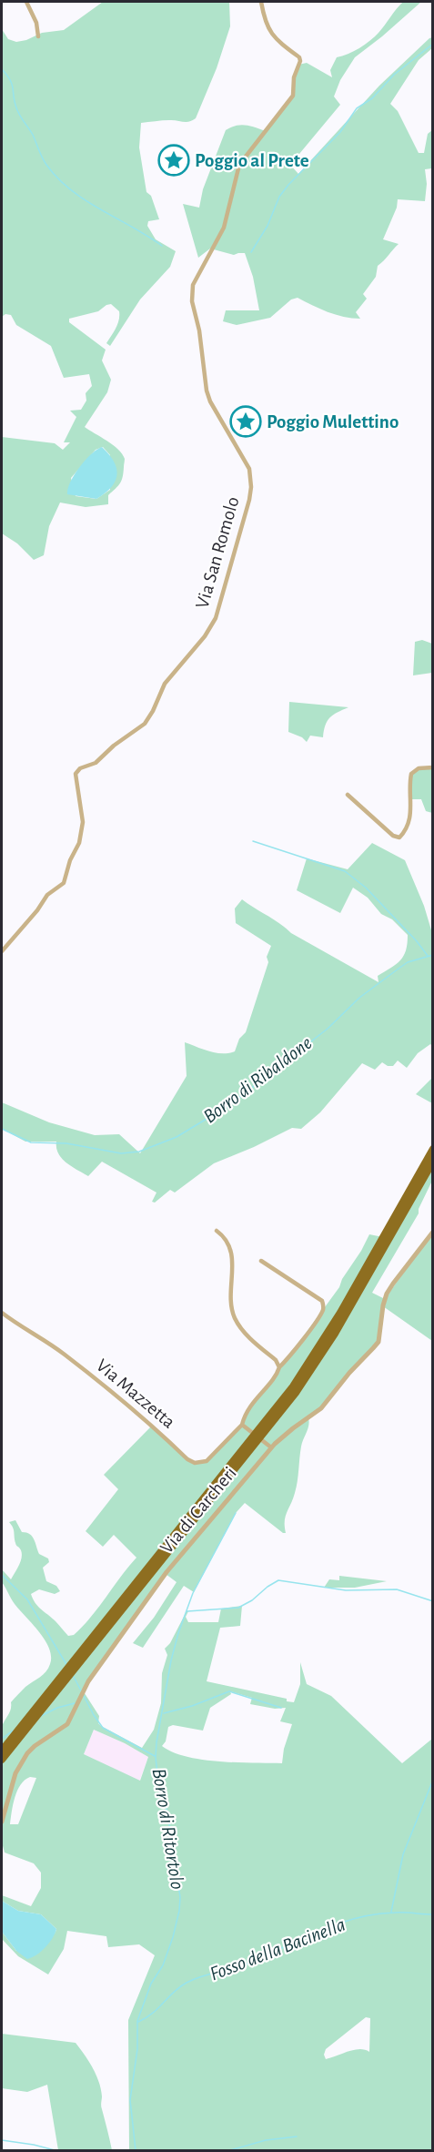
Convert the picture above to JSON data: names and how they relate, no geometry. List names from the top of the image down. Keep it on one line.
{"streets":{"street":["Via San Romolo","Via Mazzetta","Via di Carcheri"]},"water":["Borro di Ribaldone","Borro di Ritortolo","Fosso della Bacinella"],"places":{"place":["Poggio al Prete","Poggio Mulettino"]}}
